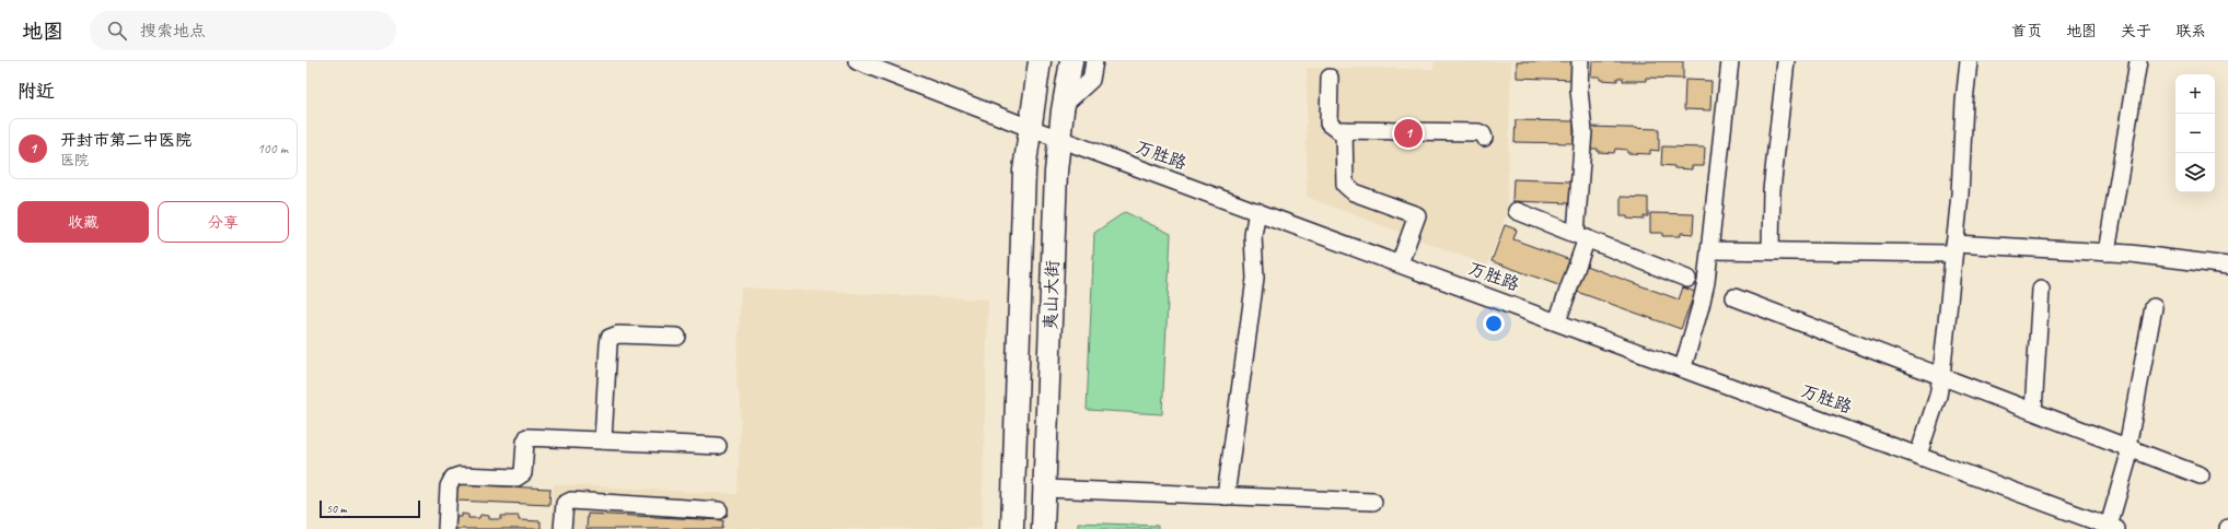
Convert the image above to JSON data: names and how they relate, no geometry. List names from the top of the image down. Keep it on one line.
{"streets":{"main road":["夷山大街"],"street":["万胜路"]},"crossings":[["万胜路","夷山大街"]],"scale_bar":"50 m","page":{"header":"地图","search":"搜索地点","nav":["首页","地图","关于","联系"],"heading":"附近","map_buttons":["+","−"],"pins":"1","list":[{"mark":"1","name":"开封市第二中医院","note":"医院","value":"100 m"}],"buttons":["收藏","分享"],"scale":"50 m"}}
